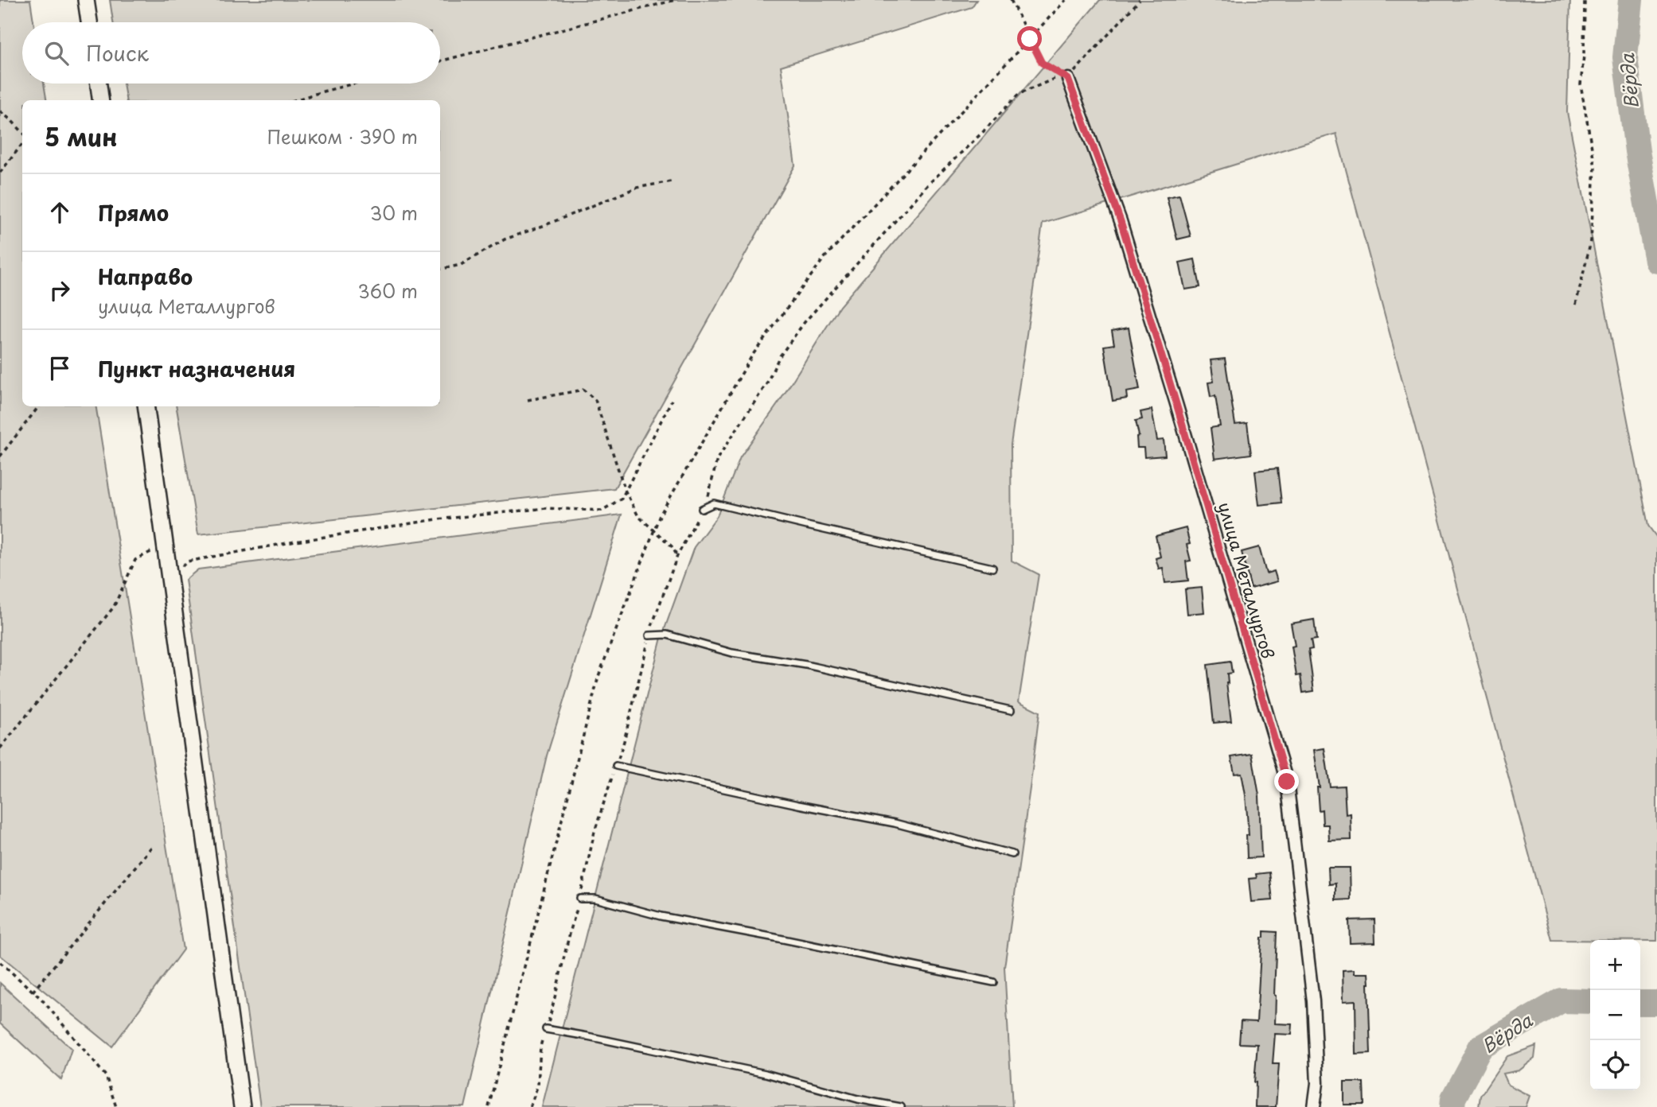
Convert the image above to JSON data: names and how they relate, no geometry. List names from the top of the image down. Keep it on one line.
{"streets":{"street":["улица Металлургов"]},"water":["Вёрда"],"page":{"search":"Поиск","heading":["5 мин","Пешком · 390 m"],"list":[["Прямо","30 m"],["Направо","улица Металлургов","360 m"],"Пункт назначения"],"map_buttons":["+","−"]}}
